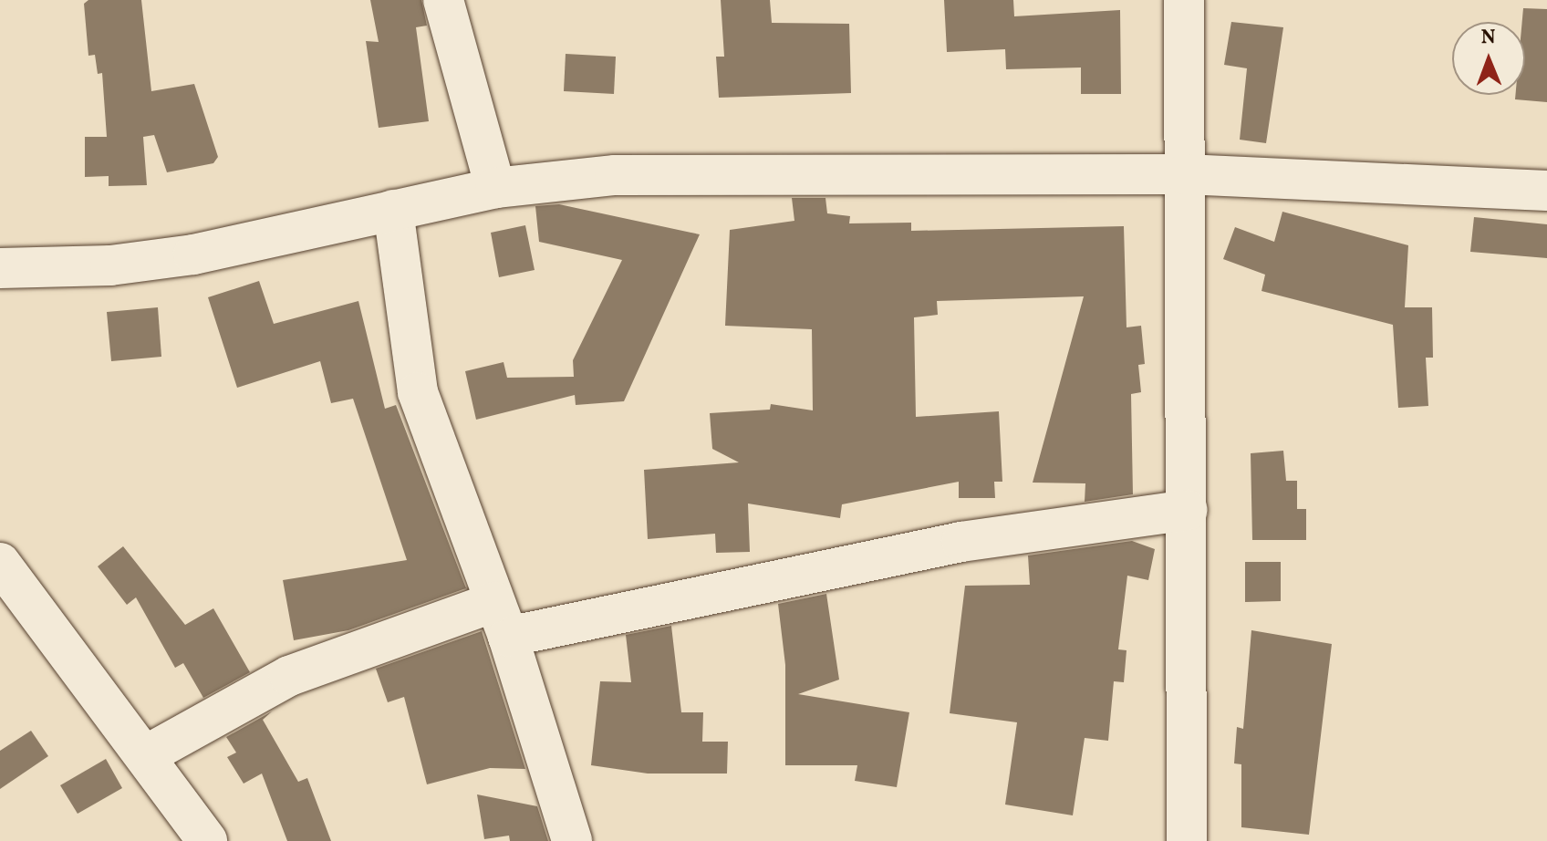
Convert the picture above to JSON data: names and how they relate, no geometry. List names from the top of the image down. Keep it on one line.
{"north":"top"}
